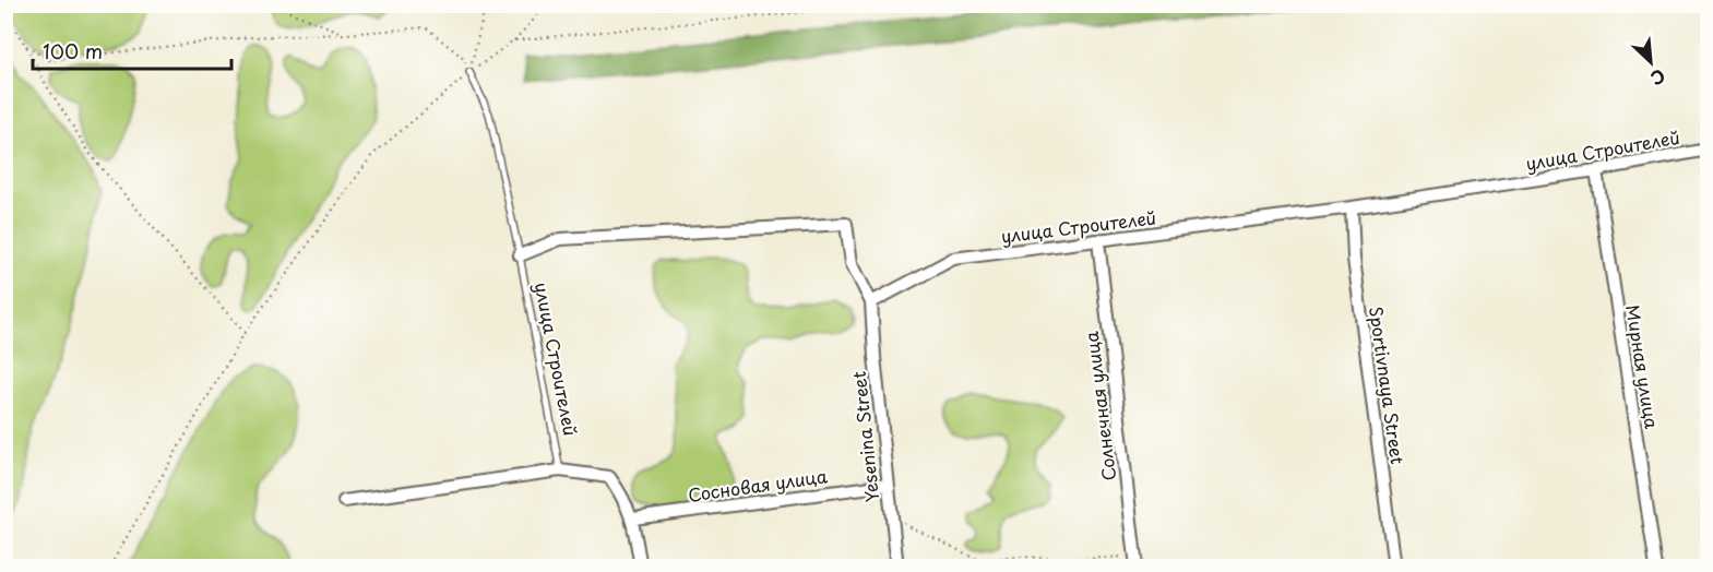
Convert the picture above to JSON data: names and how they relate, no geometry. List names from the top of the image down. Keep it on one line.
{"streets":{"street":["улица Строителей","Мирная улица","Sportivnaya Street","Солнечная улица","Yesenina Street","Сосновая улица"]},"crossings":[["улица Строителей","Мирная улица"],["улица Строителей","Sportivnaya Street"],["улица Строителей","Солнечная улица"],["улица Строителей","Yesenina Street"],["Yesenina Street","Сосновая улица"]],"scale_bar":"100 m","north":"bottom right"}
